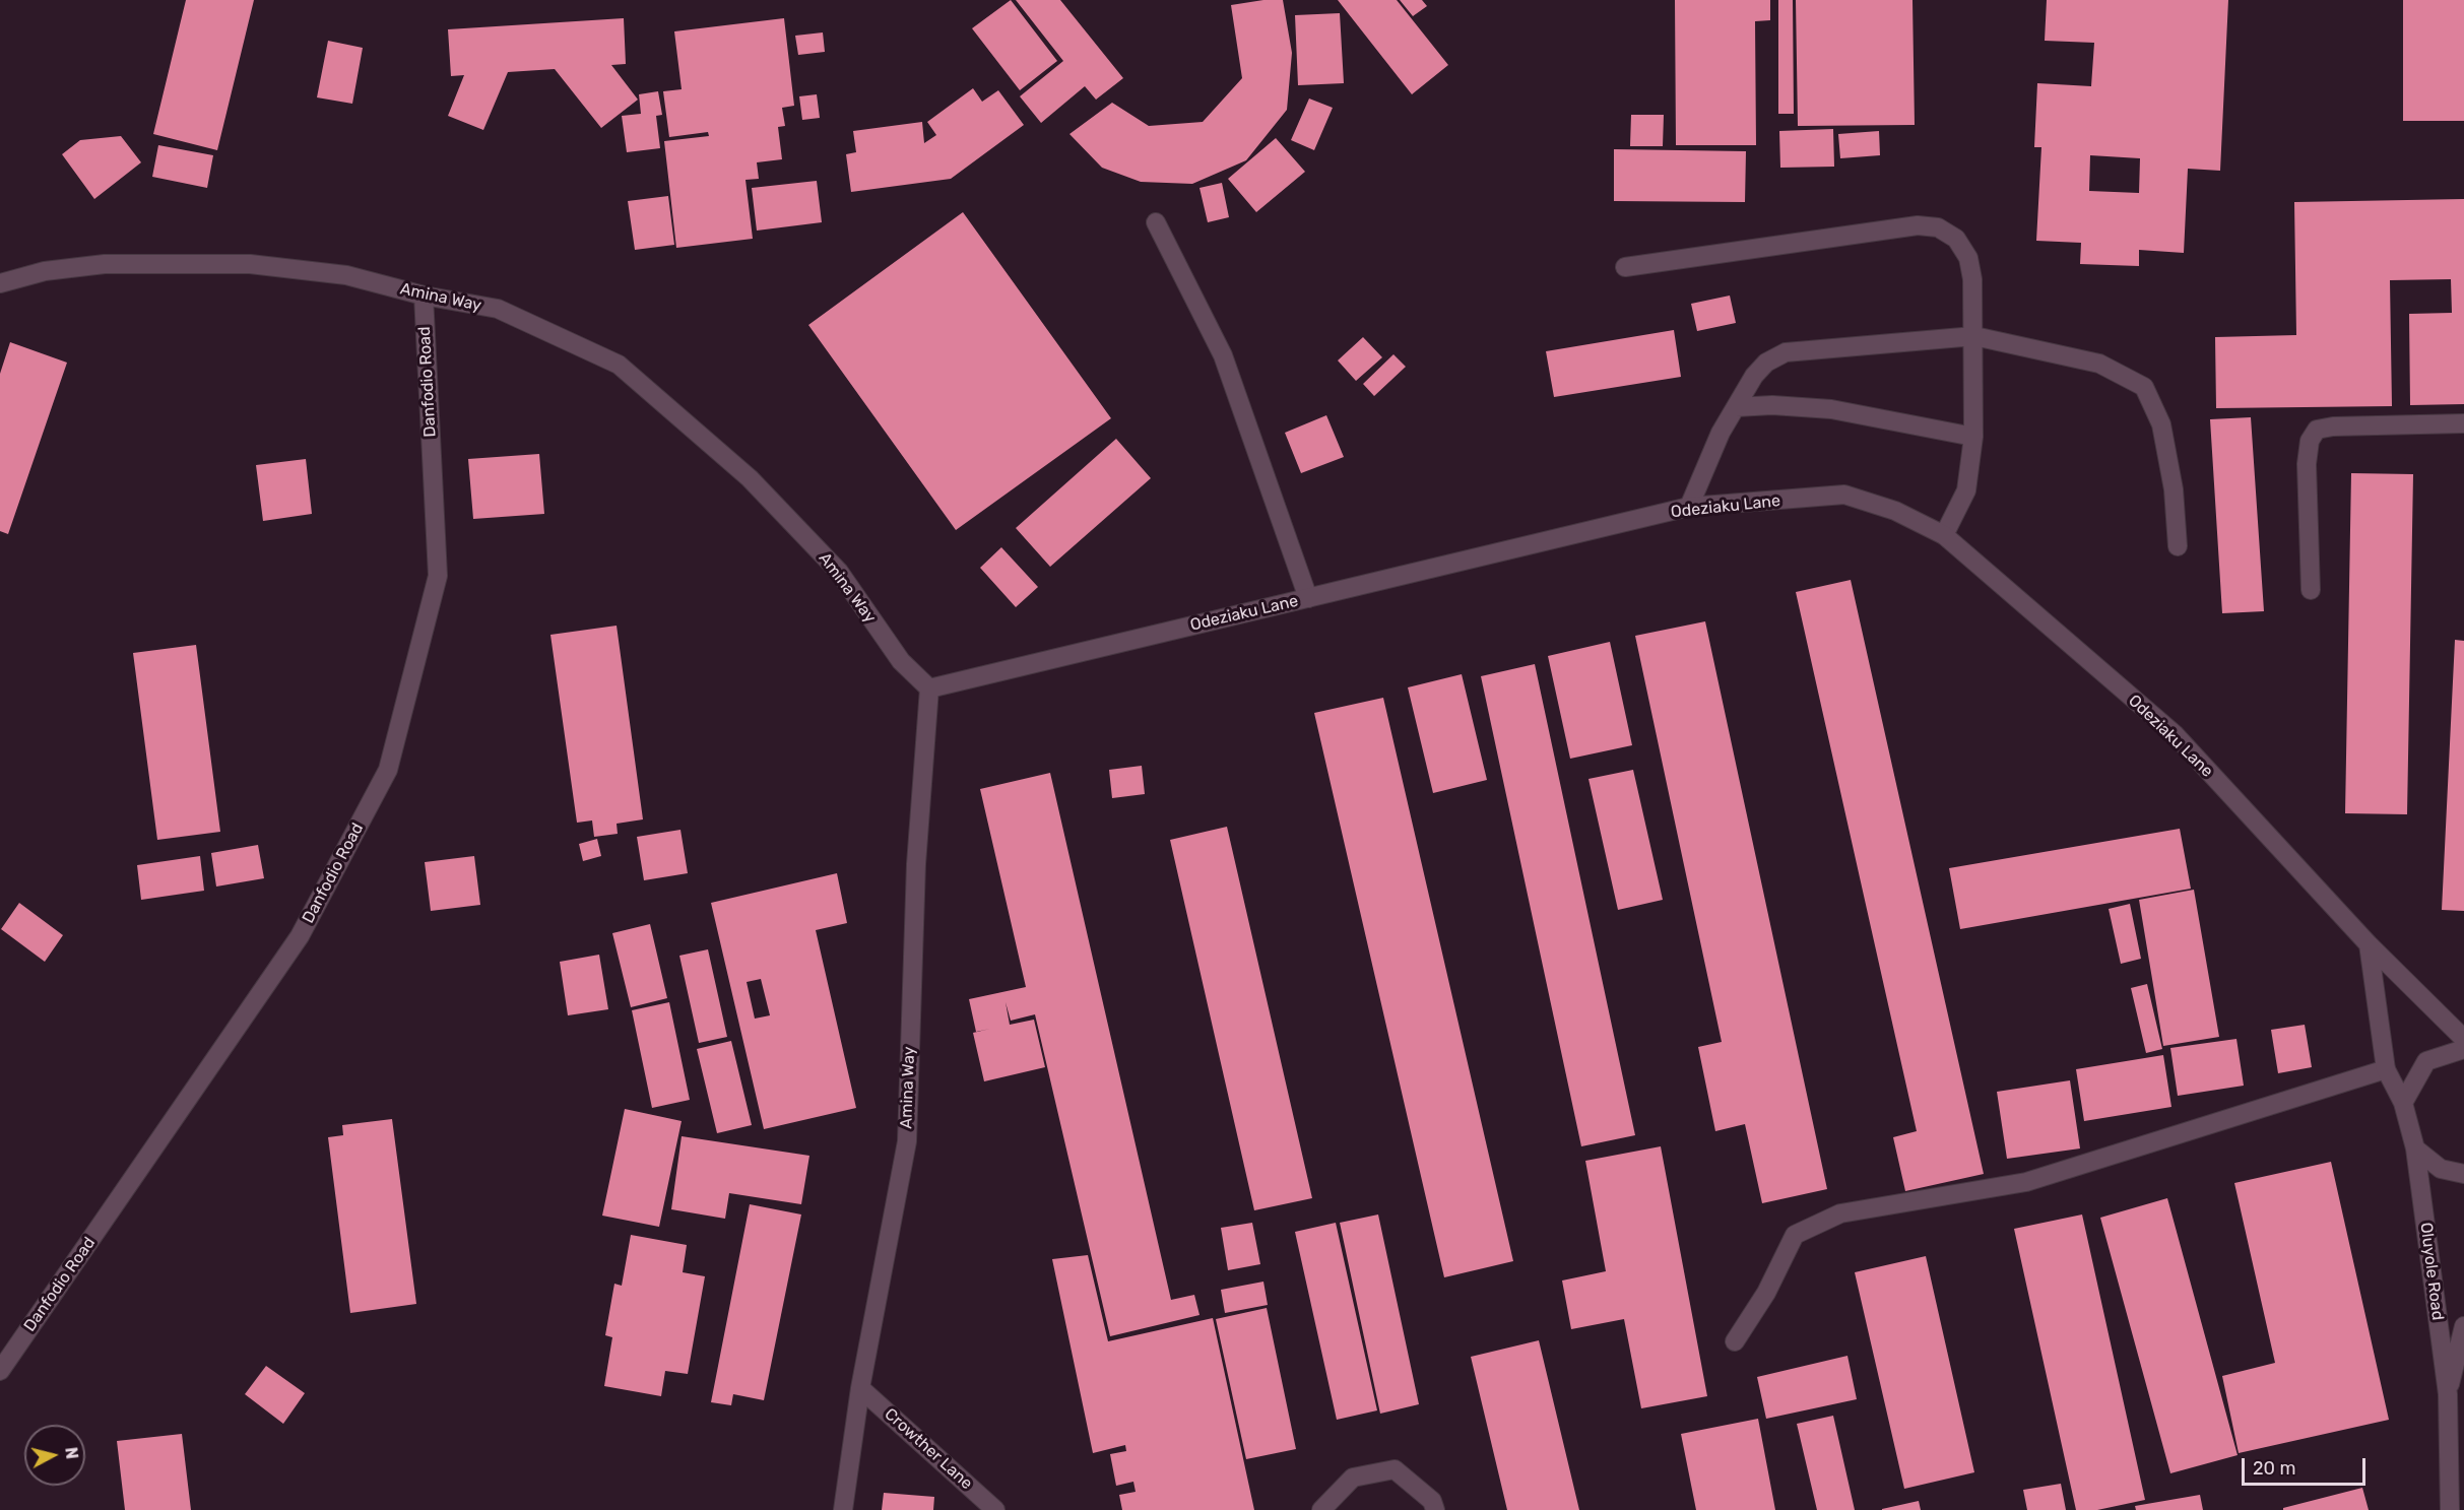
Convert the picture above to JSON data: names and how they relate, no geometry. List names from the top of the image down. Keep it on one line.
{"streets":{"street":["Amina Way","Danfodio Road","Odeziaku Lane","Oluyole Road","Crowther Lane"]},"crossings":[["Amina Way","Danfodio Road"],["Amina Way","Odeziaku Lane"],["Amina Way","Crowther Lane"]],"scale_bar":"20 m","north":"right"}
